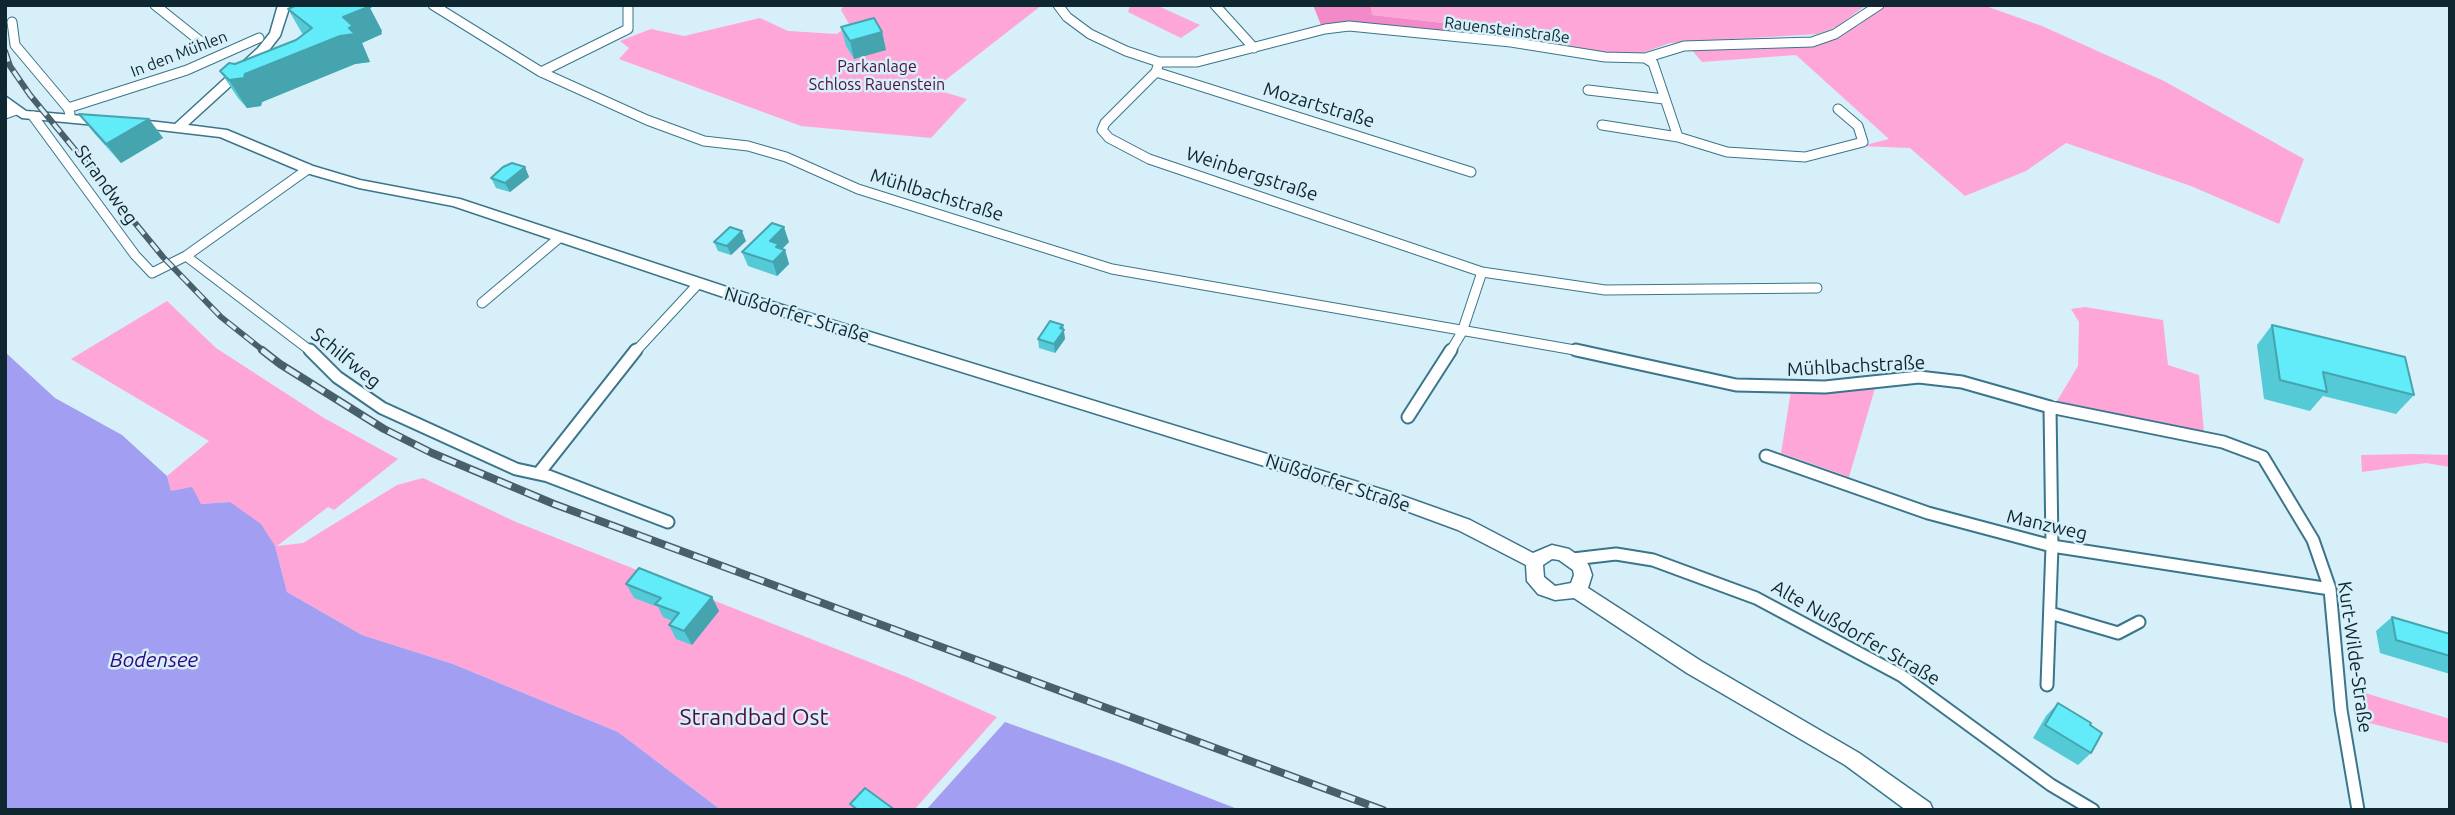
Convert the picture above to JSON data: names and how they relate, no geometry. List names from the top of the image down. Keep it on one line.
{"streets":{"street":["Rauensteinstraße","In den Mühlen","Mozartstraße","Weinbergstraße","Strandweg","Mühlbachstraße","Nußdorfer Straße","Schilfweg","Manzweg","Alte Nußdorfer Straße","Kurt-Wilde-Straße"]},"crossings":[["Rauensteinstraße","Mozartstraße"],["Rauensteinstraße","Weinbergstraße"],["In den Mühlen","Nußdorfer Straße"],["Mozartstraße","Weinbergstraße"],["Strandweg","Nußdorfer Straße"],["Strandweg","Schilfweg"],["Mühlbachstraße","Kurt-Wilde-Straße"],["Nußdorfer Straße","Alte Nußdorfer Straße"],["Manzweg","Kurt-Wilde-Straße"]],"water":["Bodensee"],"parks":["Parkanlage Schloss Rauenstein","Strandbad Ost"]}
